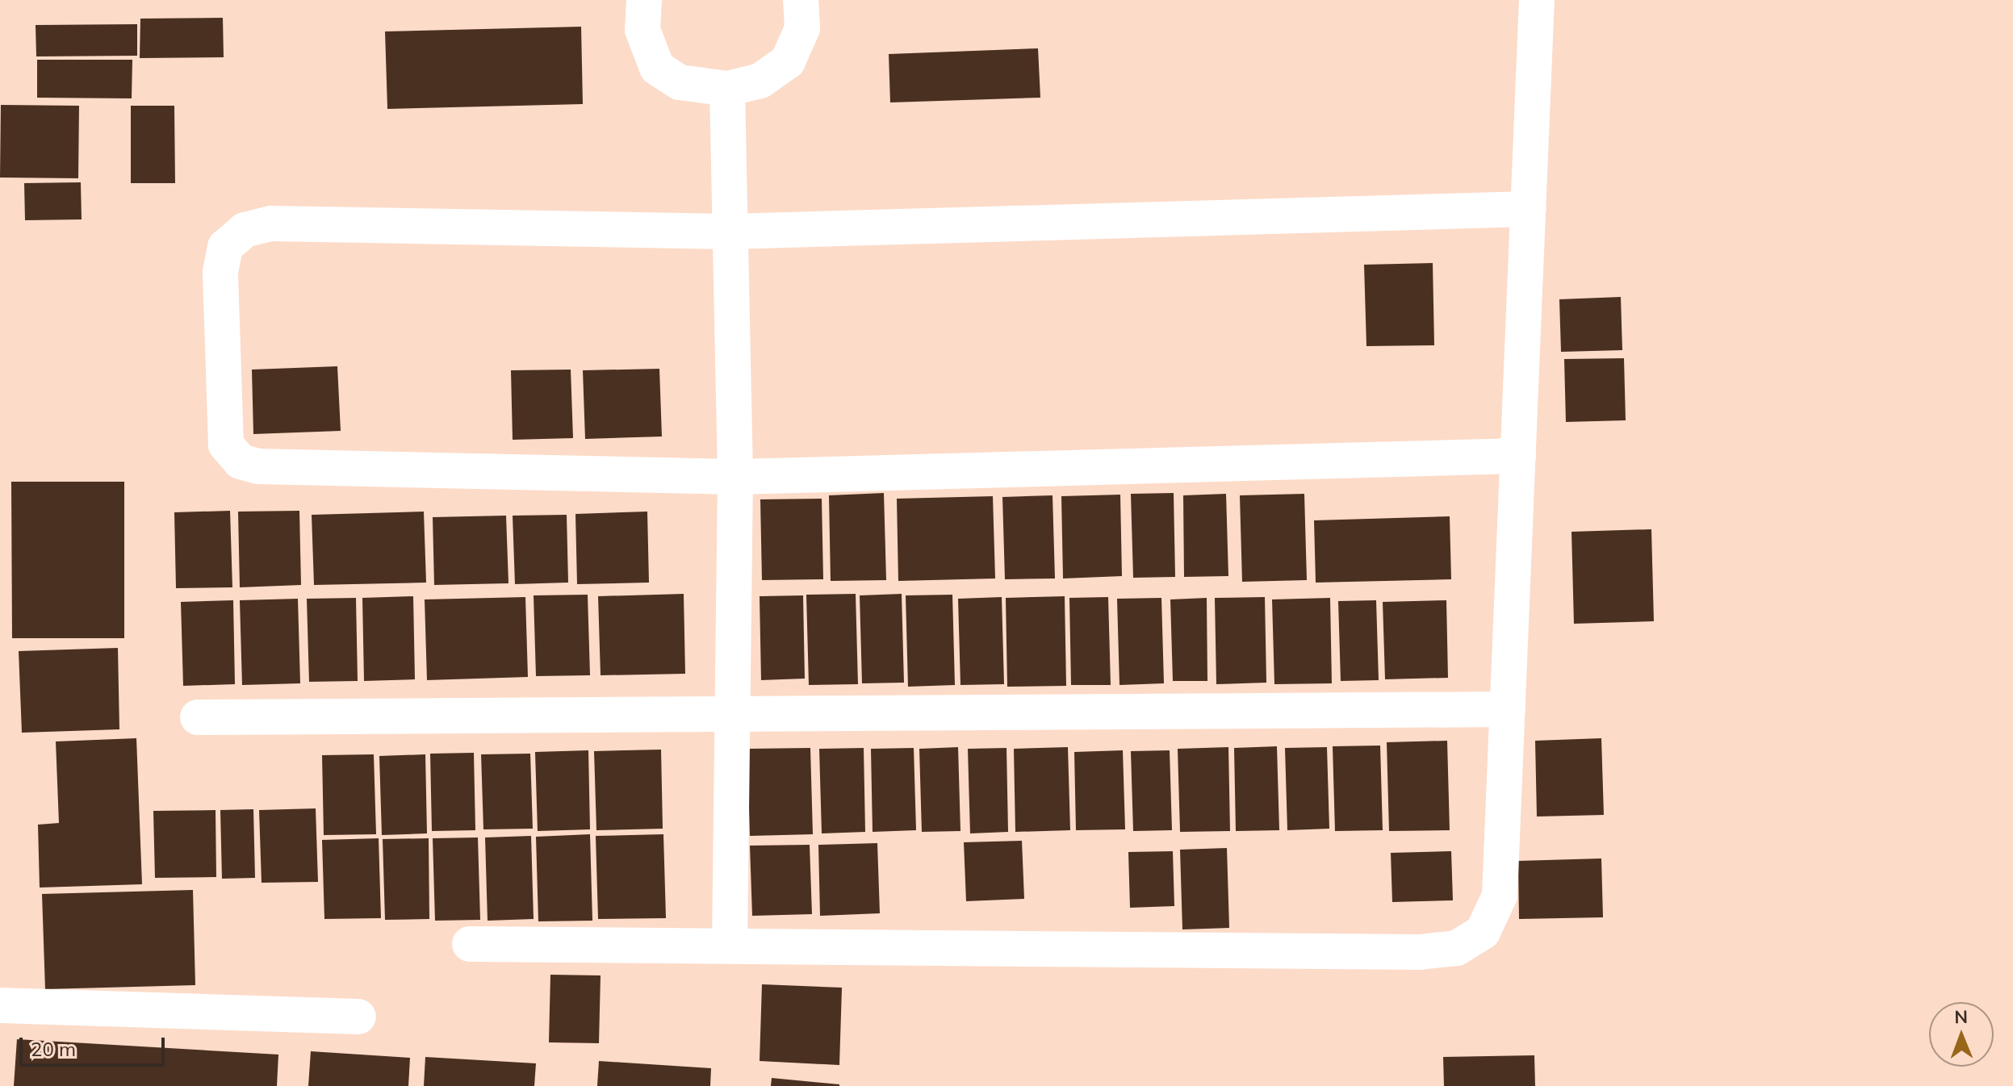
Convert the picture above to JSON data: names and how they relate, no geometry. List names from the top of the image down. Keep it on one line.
{"scale_bar":"20 m","north":"top"}
